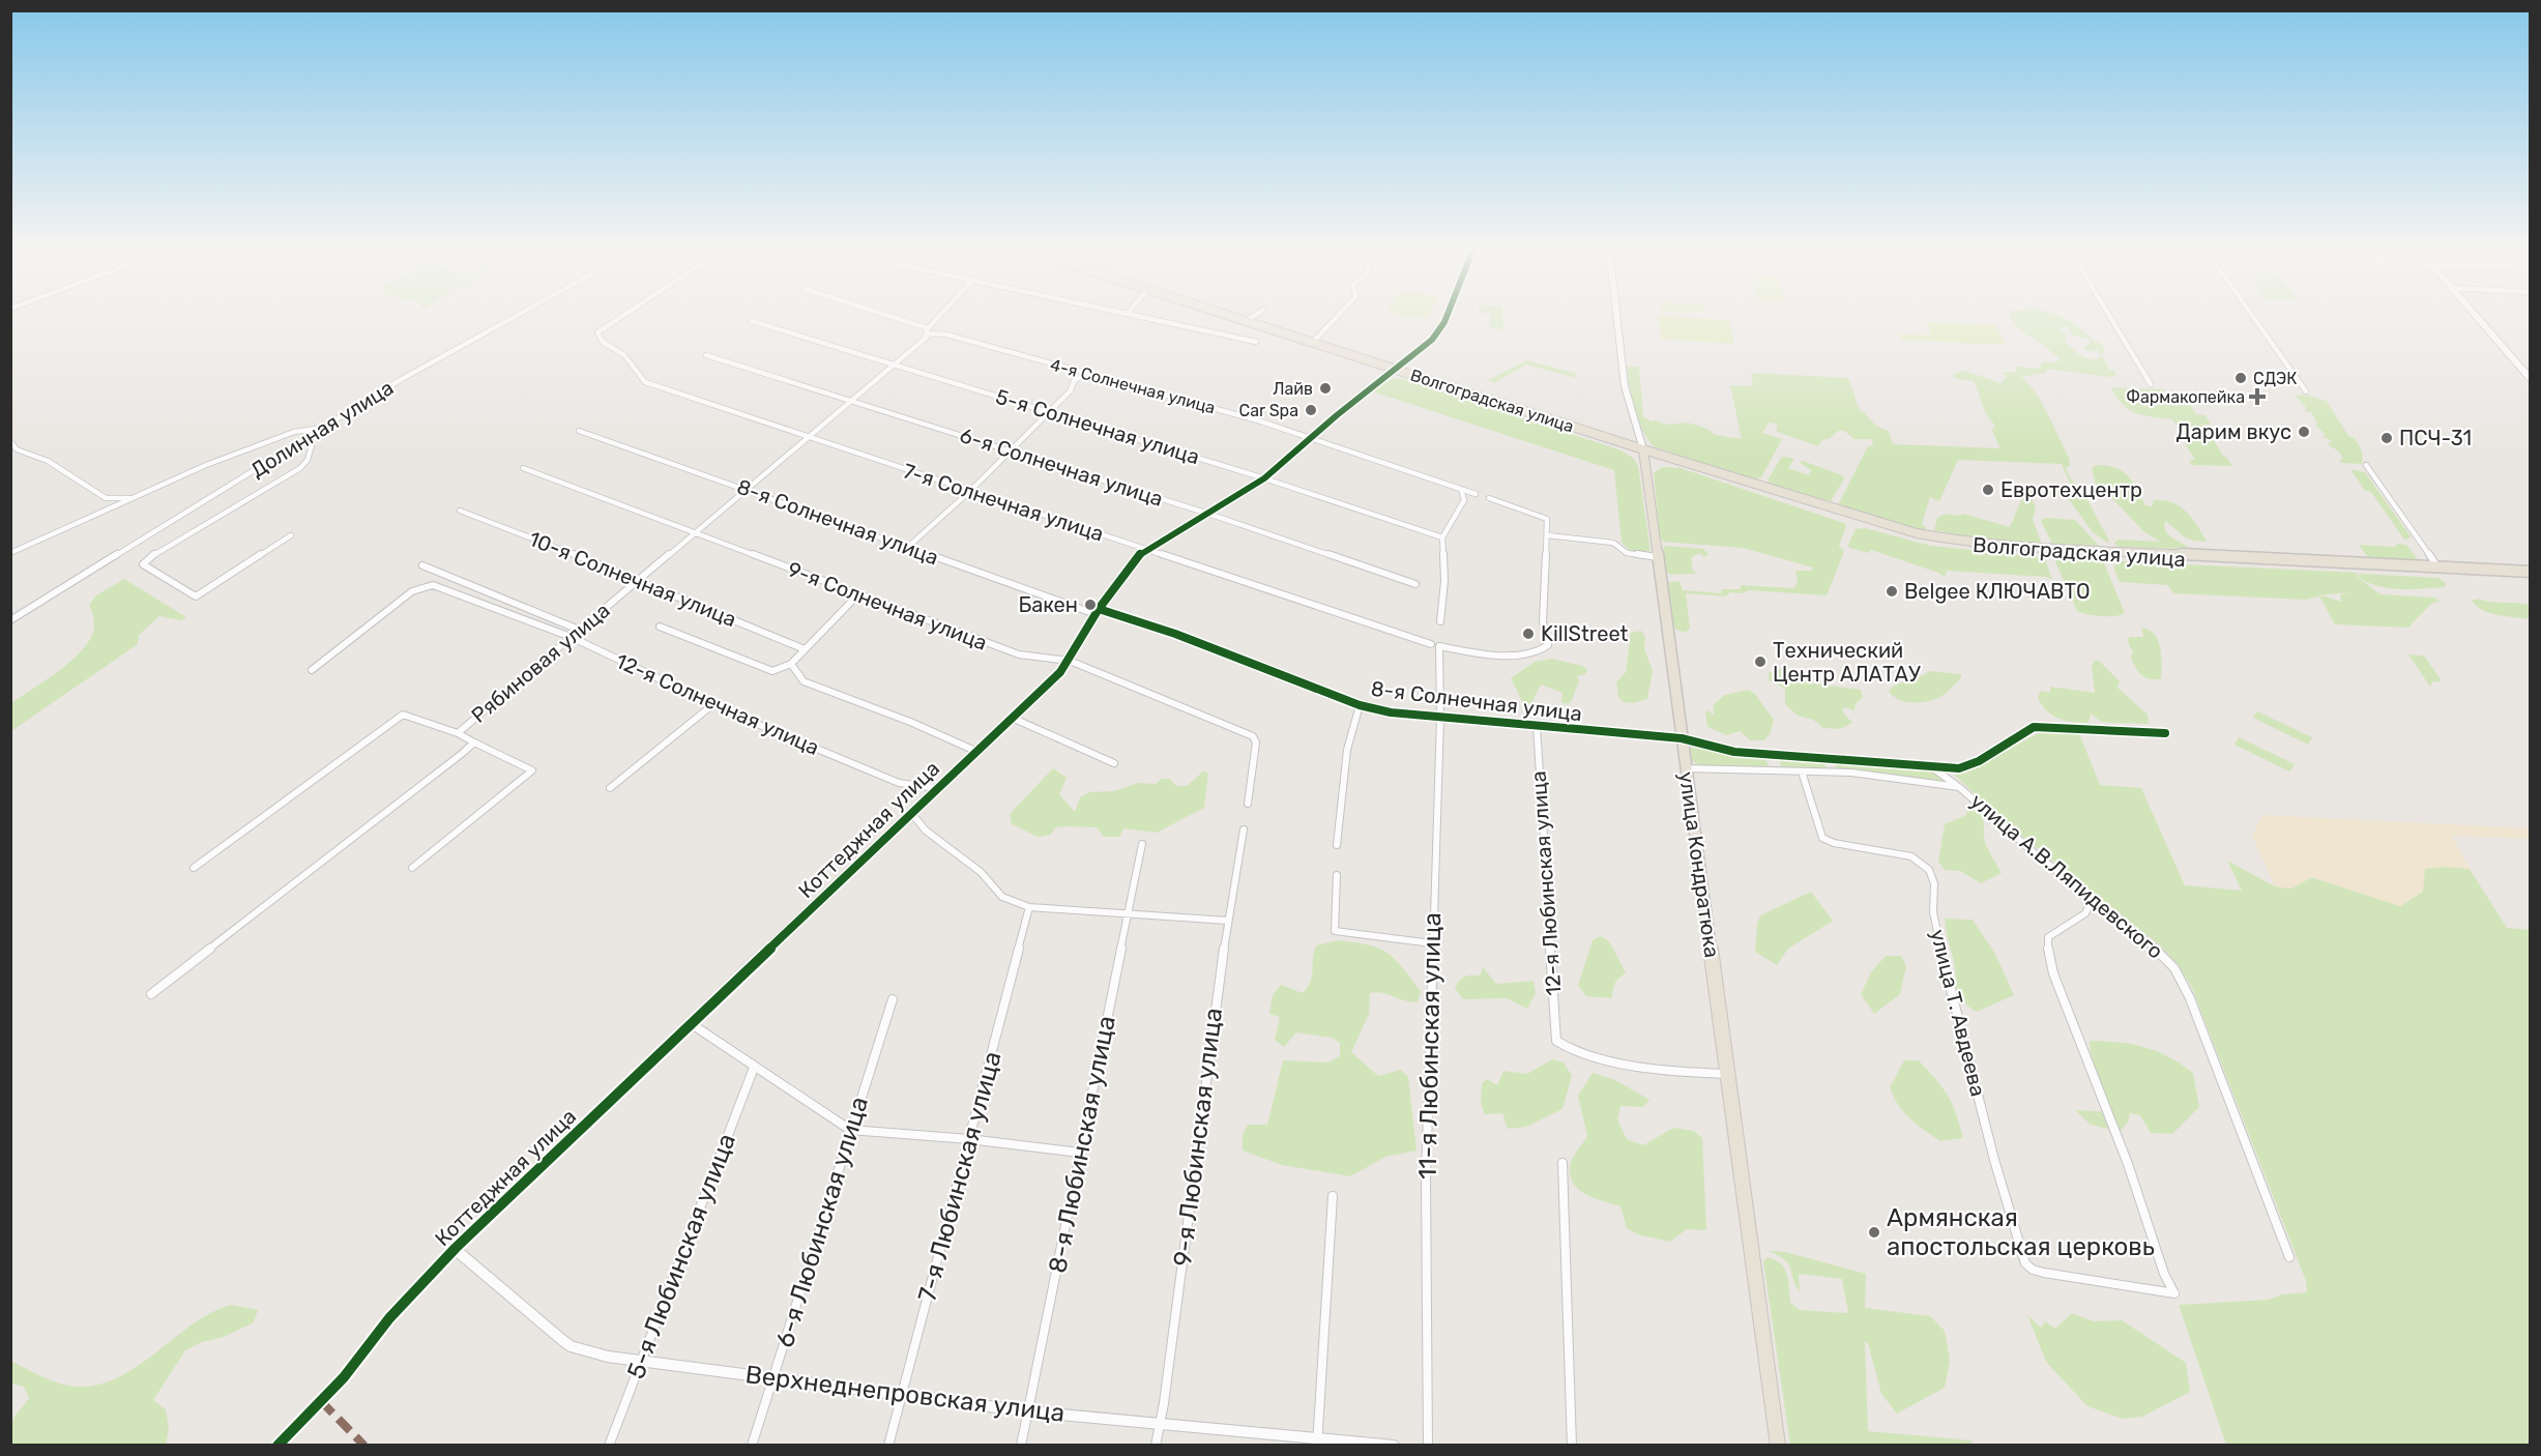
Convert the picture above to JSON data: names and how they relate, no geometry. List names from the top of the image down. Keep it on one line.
{"streets":{"main road":["Волгоградская улица","улица Кондратюка"],"street":["4-я Солнечная улица","5-я Солнечная улица","Долинная улица","6-я Солнечная улица","7-я Солнечная улица","8-я Солнечная улица","10-я Солнечная улица","9-я Солнечная улица","Рябиновая улица","12-я Солнечная улица","Коттеджная улица","улица А.В.Ляпидевского","12-я Любинская улица","улица Т. Авдеева","11-я Любинская улица","9-я Любинская улица","8-я Любинская улица","7-я Любинская улица","6-я Любинская улица","5-я Любинская улица","Верхнеднепровская улица"]},"crossings":[["4-я Солнечная улица","Рябиновая улица"],["4-я Солнечная улица","Коттеджная улица"],["Волгоградская улица","Коттеджная улица"],["Волгоградская улица","улица Кондратюка"],["5-я Солнечная улица","Рябиновая улица"],["5-я Солнечная улица","Коттеджная улица"],["6-я Солнечная улица","Рябиновая улица"],["6-я Солнечная улица","Коттеджная улица"],["7-я Солнечная улица","Рябиновая улица"],["7-я Солнечная улица","Коттеджная улица"],["8-я Солнечная улица","Рябиновая улица"],["8-я Солнечная улица","Коттеджная улица"],["8-я Солнечная улица","улица Кондратюка"],["8-я Солнечная улица","12-я Любинская улица"],["8-я Солнечная улица","11-я Любинская улица"],["10-я Солнечная улица","Рябиновая улица"],["9-я Солнечная улица","Рябиновая улица"],["9-я Солнечная улица","Коттеджная улица"],["Рябиновая улица","12-я Солнечная улица"],["12-я Солнечная улица","Коттеджная улица"],["Коттеджная улица","Верхнеднепровская улица"],["улица Кондратюка","улица А.В.Ляпидевского"],["улица Кондратюка","12-я Любинская улица"],["улица А.В.Ляпидевского","улица Т. Авдеева"],["9-я Любинская улица","Верхнеднепровская улица"],["8-я Любинская улица","Верхнеднепровская улица"],["7-я Любинская улица","Верхнеднепровская улица"],["6-я Любинская улица","Верхнеднепровская улица"],["5-я Любинская улица","Верхнеднепровская улица"]],"places":{"other":["СДЭК","Лайв","Car Spa","Дарим вкус","ПСЧ-31","Евротехцентр","Belgee КЛЮЧАВТО","Бакен","KillStreet","Технический Центр АЛАТАУ","Армянская апостольская церковь"],"health":["Фармакопейка"]}}
